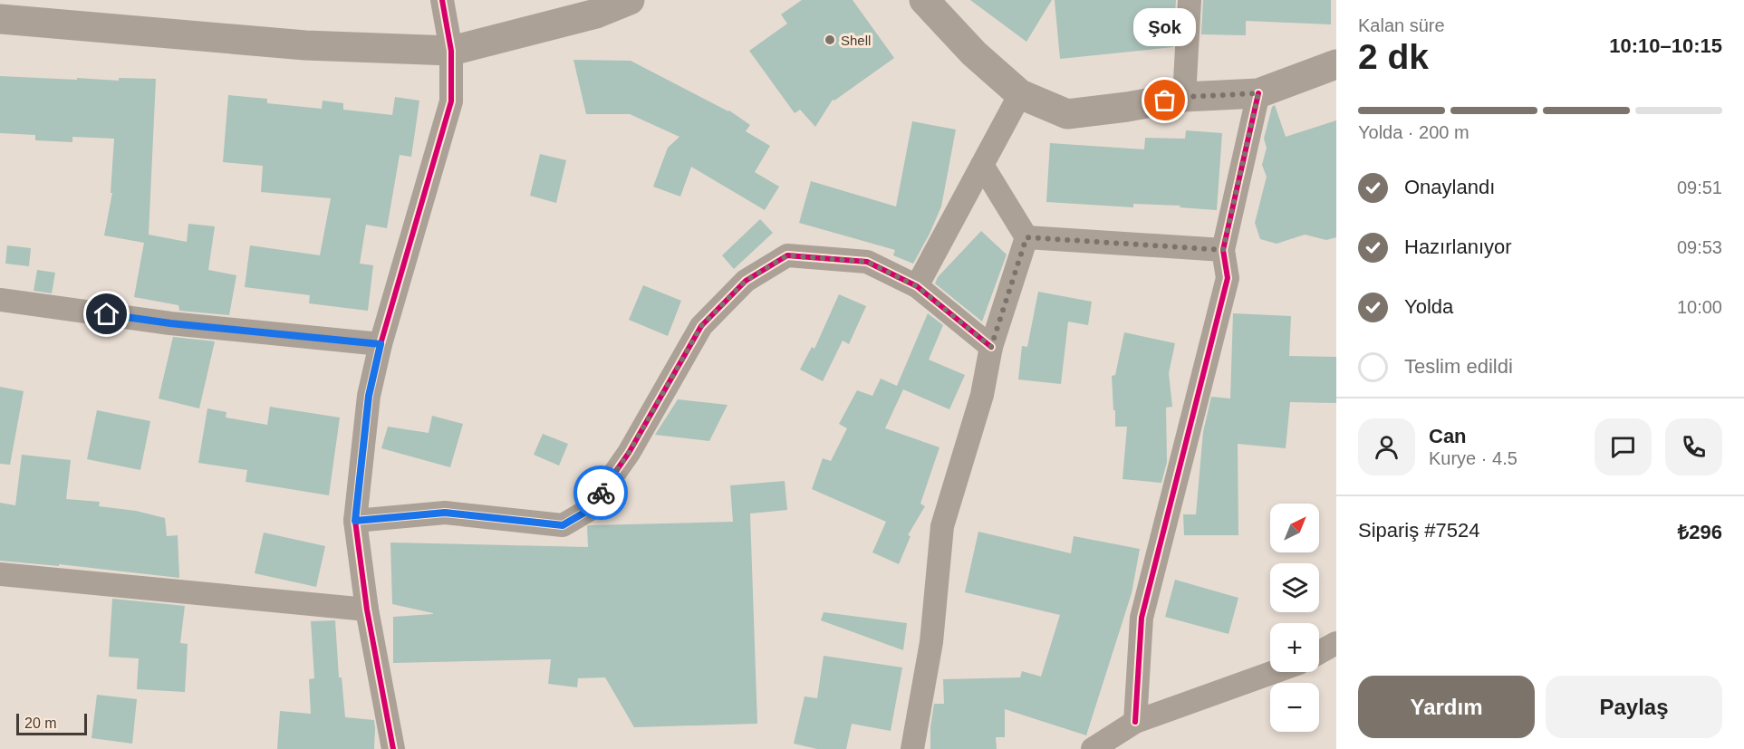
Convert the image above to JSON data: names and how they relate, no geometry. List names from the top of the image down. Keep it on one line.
{"places":["Shell","Şok"],"scale_bar":"20 m","north":"top right","page":{"heading":["2 dk","Kalan süre","10:10–10:15"],"panel":["Can","Kurye · 4.5","Sipariş #7524","₺296"],"bubble":"Şok","bar":"Yolda · 200 m","list":[["Onaylandı","09:51"],["Hazırlanıyor","09:53"],["Yolda","10:00"],"Teslim edildi"],"map_buttons":["+","−"],"buttons":["Yardım","Paylaş"],"scale":"20 m"}}
